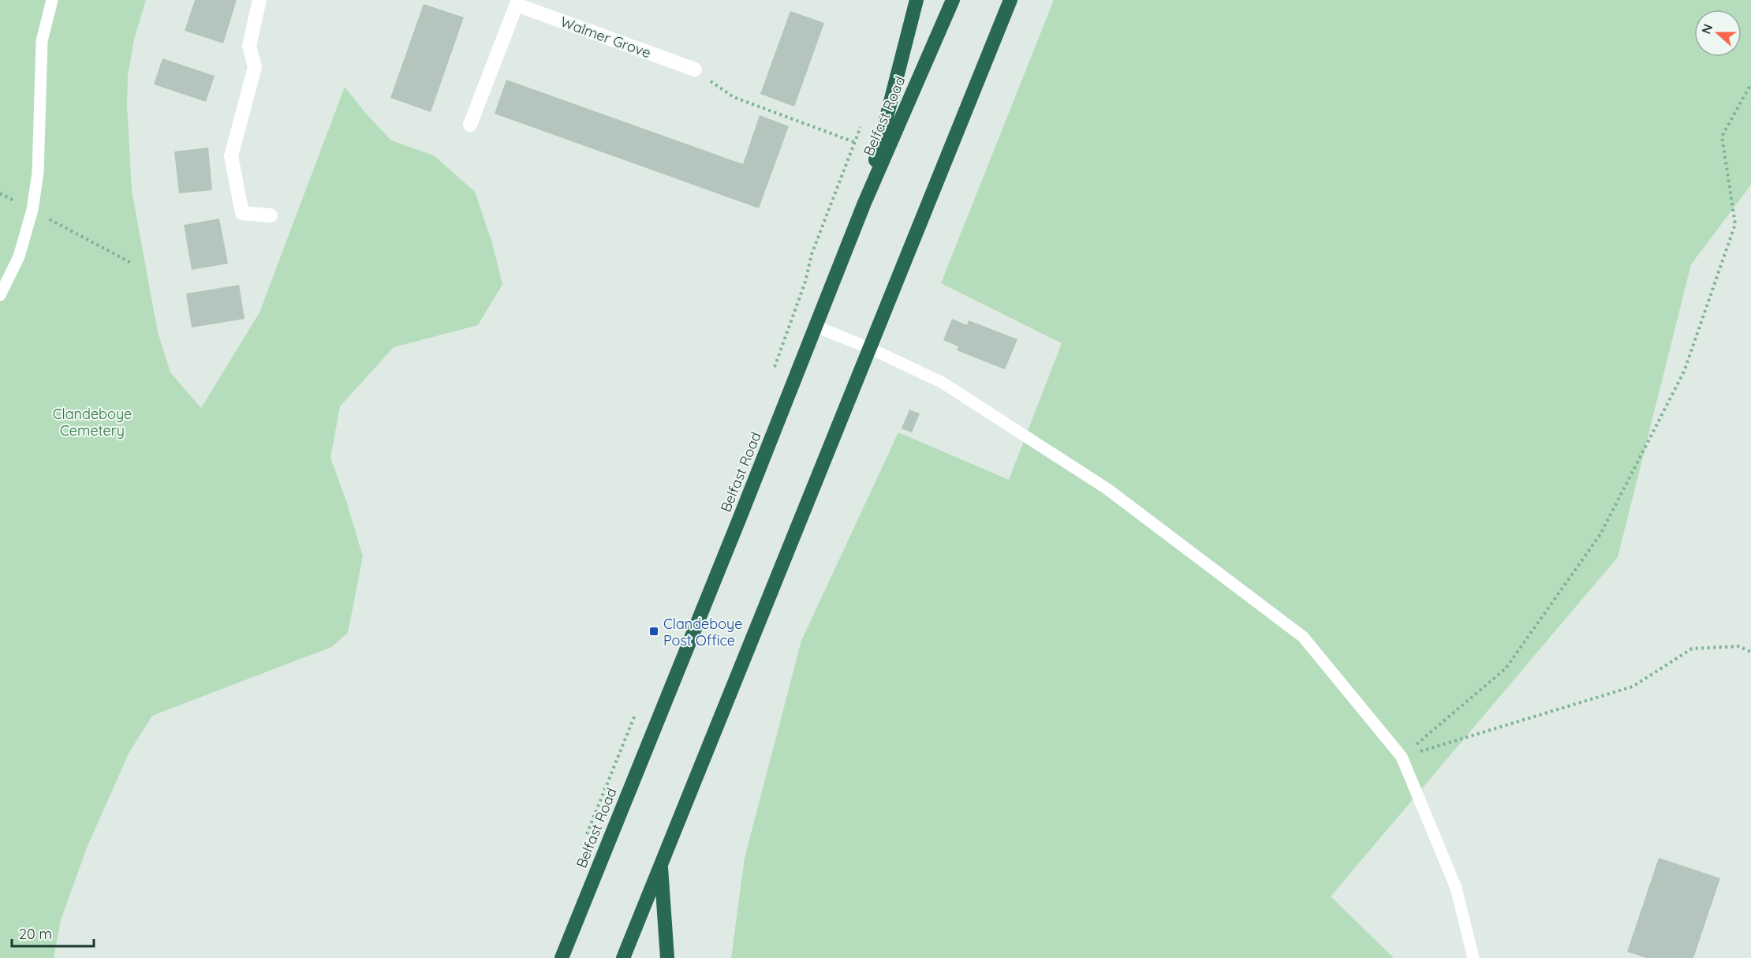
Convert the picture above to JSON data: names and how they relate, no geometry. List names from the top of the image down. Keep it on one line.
{"streets":{"highway":["Belfast Road"],"street":["Walmer Grove"]},"parks":["Clandeboye Cemetery"],"places":{"transit":["Clandeboye Post Office"]},"scale_bar":"20 m","north":"left"}
